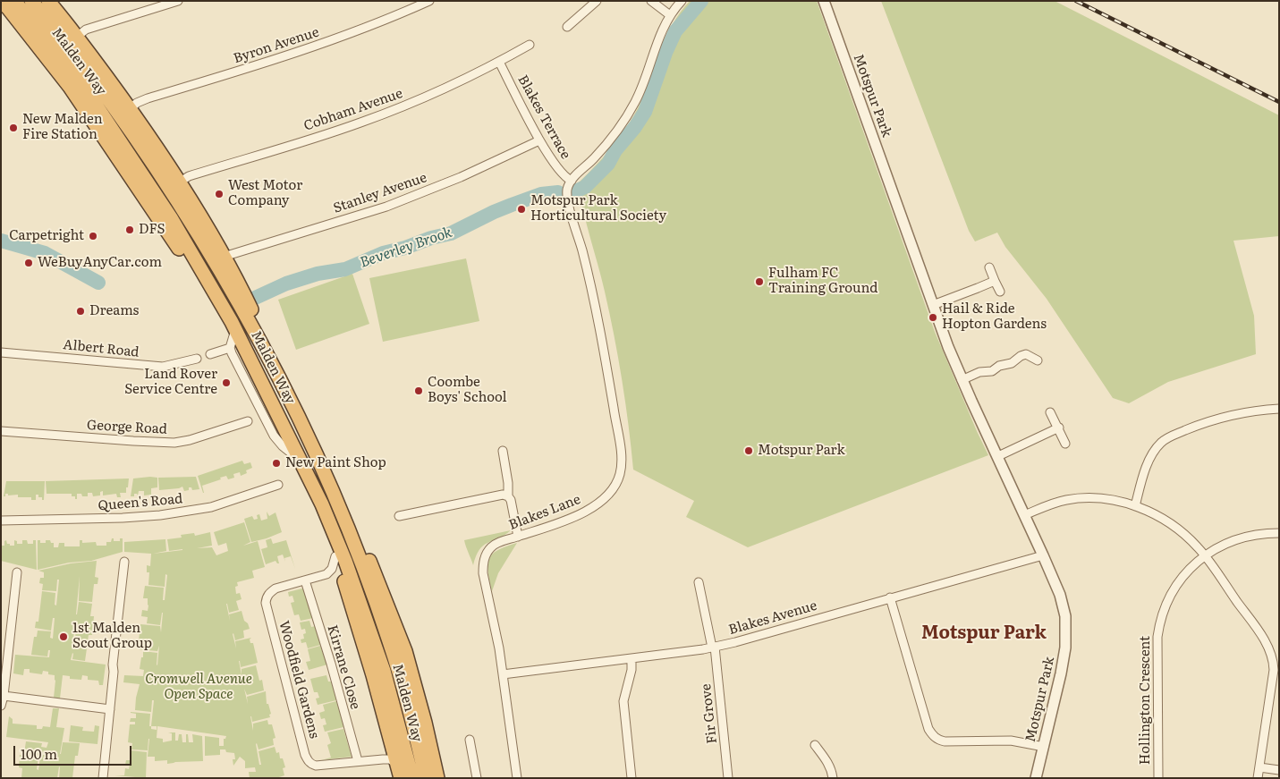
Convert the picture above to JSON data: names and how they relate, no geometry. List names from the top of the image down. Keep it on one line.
{"streets":{"highway":["Malden Way"],"street":["Byron Avenue","Motspur Park","Cobham Avenue","Blakes Terrace","Stanley Avenue","Albert Road","George Road","Queen's Road","Blakes Lane","Blakes Avenue","Kirrane Close","Woodfield Gardens","Hollington Crescent","Fir Grove"]},"crossings":[["Motspur Park","Blakes Avenue"],["Cobham Avenue","Blakes Terrace"],["Blakes Terrace","Stanley Avenue"],["Blakes Terrace","Blakes Lane"],["Blakes Lane","Blakes Avenue"],["Blakes Avenue","Fir Grove"],["Kirrane Close","Woodfield Gardens"]],"districts":["Motspur Park"],"water":["Beverley Brook"],"parks":["Cromwell Avenue Open Space"],"places":["New Malden Fire Station","West Motor Company","Motspur Park Horticultural Society","DFS","Carpetright","WeBuyAnyCar.com","Fulham FC Training Ground","Dreams","Hail & Ride Hopton Gardens","Land Rover Service Centre","Coombe Boys' School","Motspur Park","New Paint Shop","1st Malden Scout Group"],"scale_bar":"100 m"}
